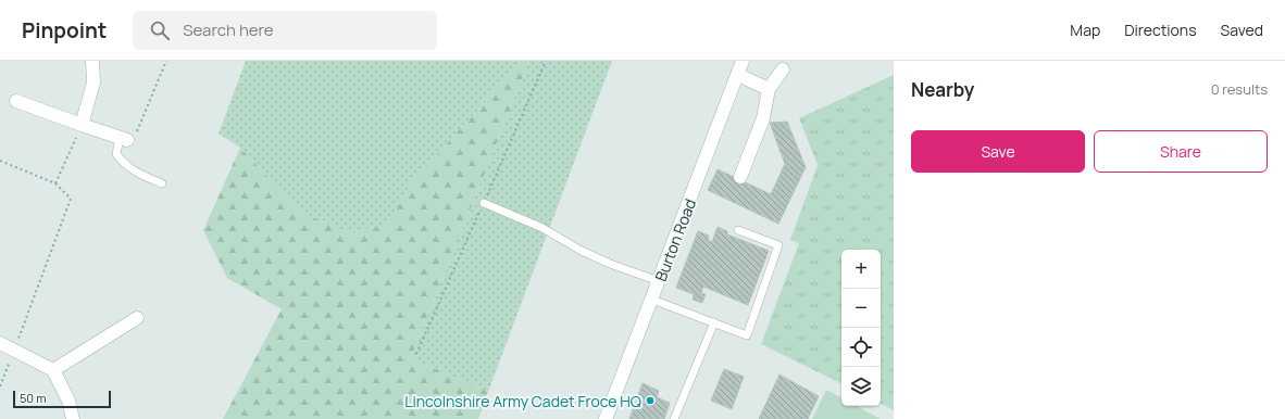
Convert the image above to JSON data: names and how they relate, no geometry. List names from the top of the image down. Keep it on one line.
{"streets":{"street":["Burton Road"]},"places":["Lincolnshire Army Cadet Froce HQ"],"scale_bar":"50 m","page":{"header":"Pinpoint","search":"Search here","nav":["Map","Directions","Saved"],"heading":["Nearby","0 results"],"buttons":["Save","Share"],"map_buttons":["+","−"],"scale":"50 m"}}
